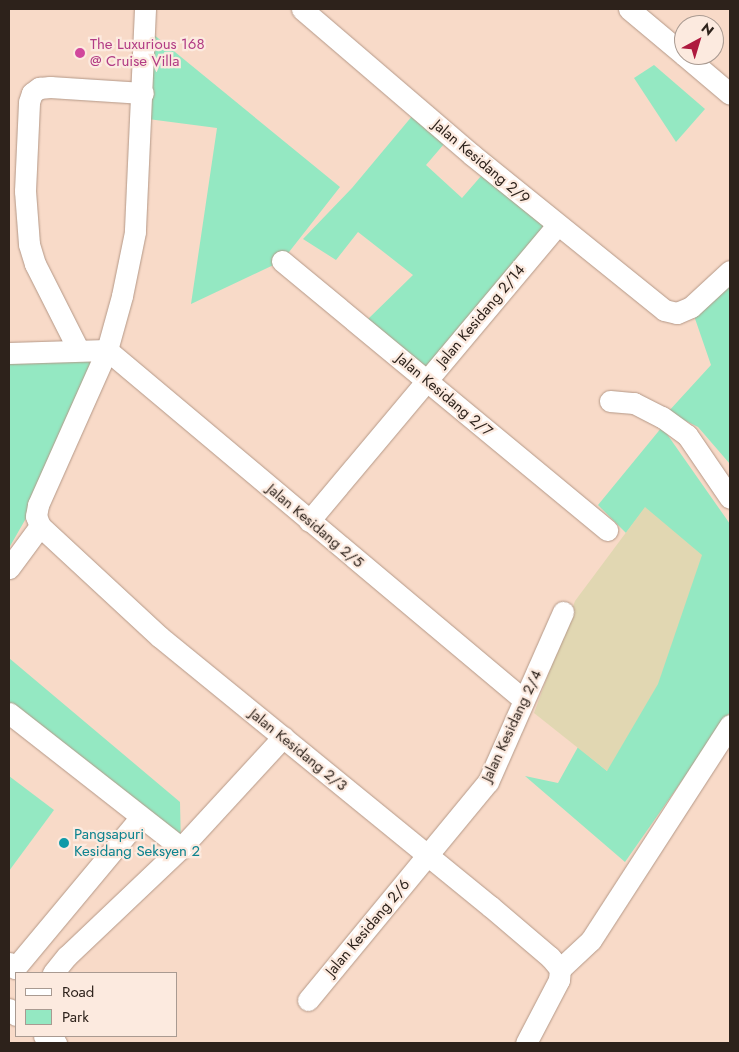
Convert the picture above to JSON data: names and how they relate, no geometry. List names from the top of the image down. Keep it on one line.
{"streets":{"street":["Jalan Kesidang 2/9","Jalan Kesidang 2/14","Jalan Kesidang 2/7","Jalan Kesidang 2/5","Jalan Kesidang 2/4","Jalan Kesidang 2/3","Jalan Kesidang 2/6"]},"crossings":[["Jalan Kesidang 2/9","Jalan Kesidang 2/14"],["Jalan Kesidang 2/14","Jalan Kesidang 2/7"],["Jalan Kesidang 2/14","Jalan Kesidang 2/5"],["Jalan Kesidang 2/5","Jalan Kesidang 2/4"],["Jalan Kesidang 2/4","Jalan Kesidang 2/3"],["Jalan Kesidang 2/4","Jalan Kesidang 2/6"],["Jalan Kesidang 2/3","Jalan Kesidang 2/6"]],"places":["The Luxurious 168 @ Cruise Villa","Pangsapuri Kesidang Seksyen 2"],"legend":["Road","Park"],"north":"top right"}
